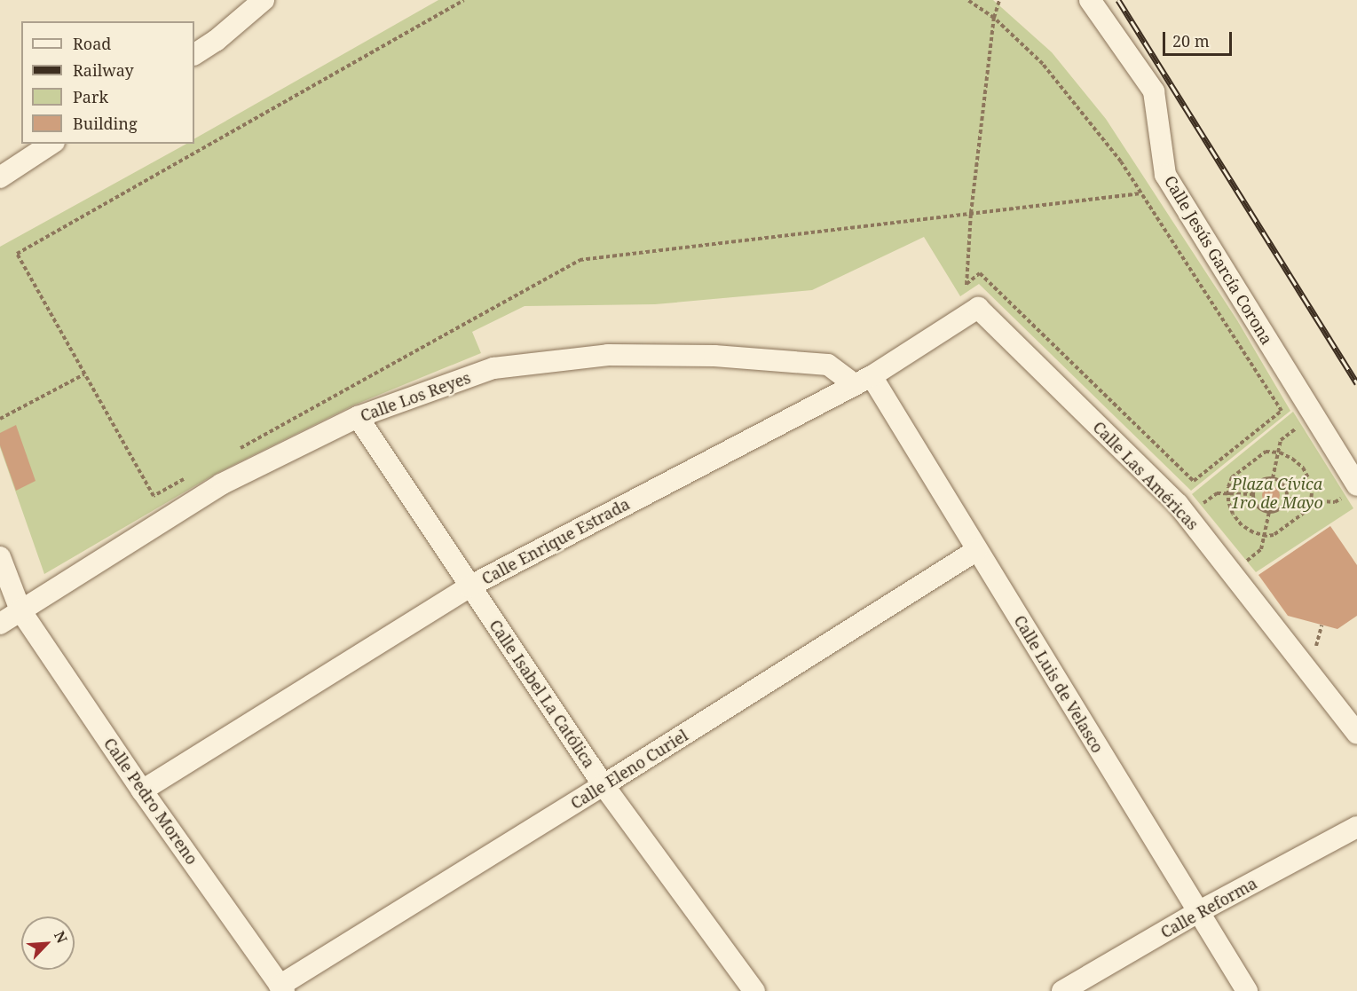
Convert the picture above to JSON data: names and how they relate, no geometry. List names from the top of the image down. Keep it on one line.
{"streets":{"street":["Calle Jesús García Corona","Calle Los Reyes","Calle Las Américas","Calle Enrique Estrada","Calle Luis de Velasco","Calle Isabel La Católica","Calle Eleno Curiel","Calle Pedro Moreno","Calle Reforma"]},"crossings":[["Calle Los Reyes","Calle Enrique Estrada"],["Calle Los Reyes","Calle Luis de Velasco"],["Calle Los Reyes","Calle Isabel La Católica"],["Calle Los Reyes","Calle Pedro Moreno"],["Calle Las Américas","Calle Enrique Estrada"],["Calle Enrique Estrada","Calle Luis de Velasco"],["Calle Enrique Estrada","Calle Isabel La Católica"],["Calle Enrique Estrada","Calle Pedro Moreno"],["Calle Luis de Velasco","Calle Eleno Curiel"],["Calle Luis de Velasco","Calle Reforma"],["Calle Isabel La Católica","Calle Eleno Curiel"],["Calle Eleno Curiel","Calle Pedro Moreno"]],"parks":["Plaza Cívica 1ro de Mayo"],"legend":["Road","Railway","Park","Building"],"scale_bar":"20 m","north":"top right"}
